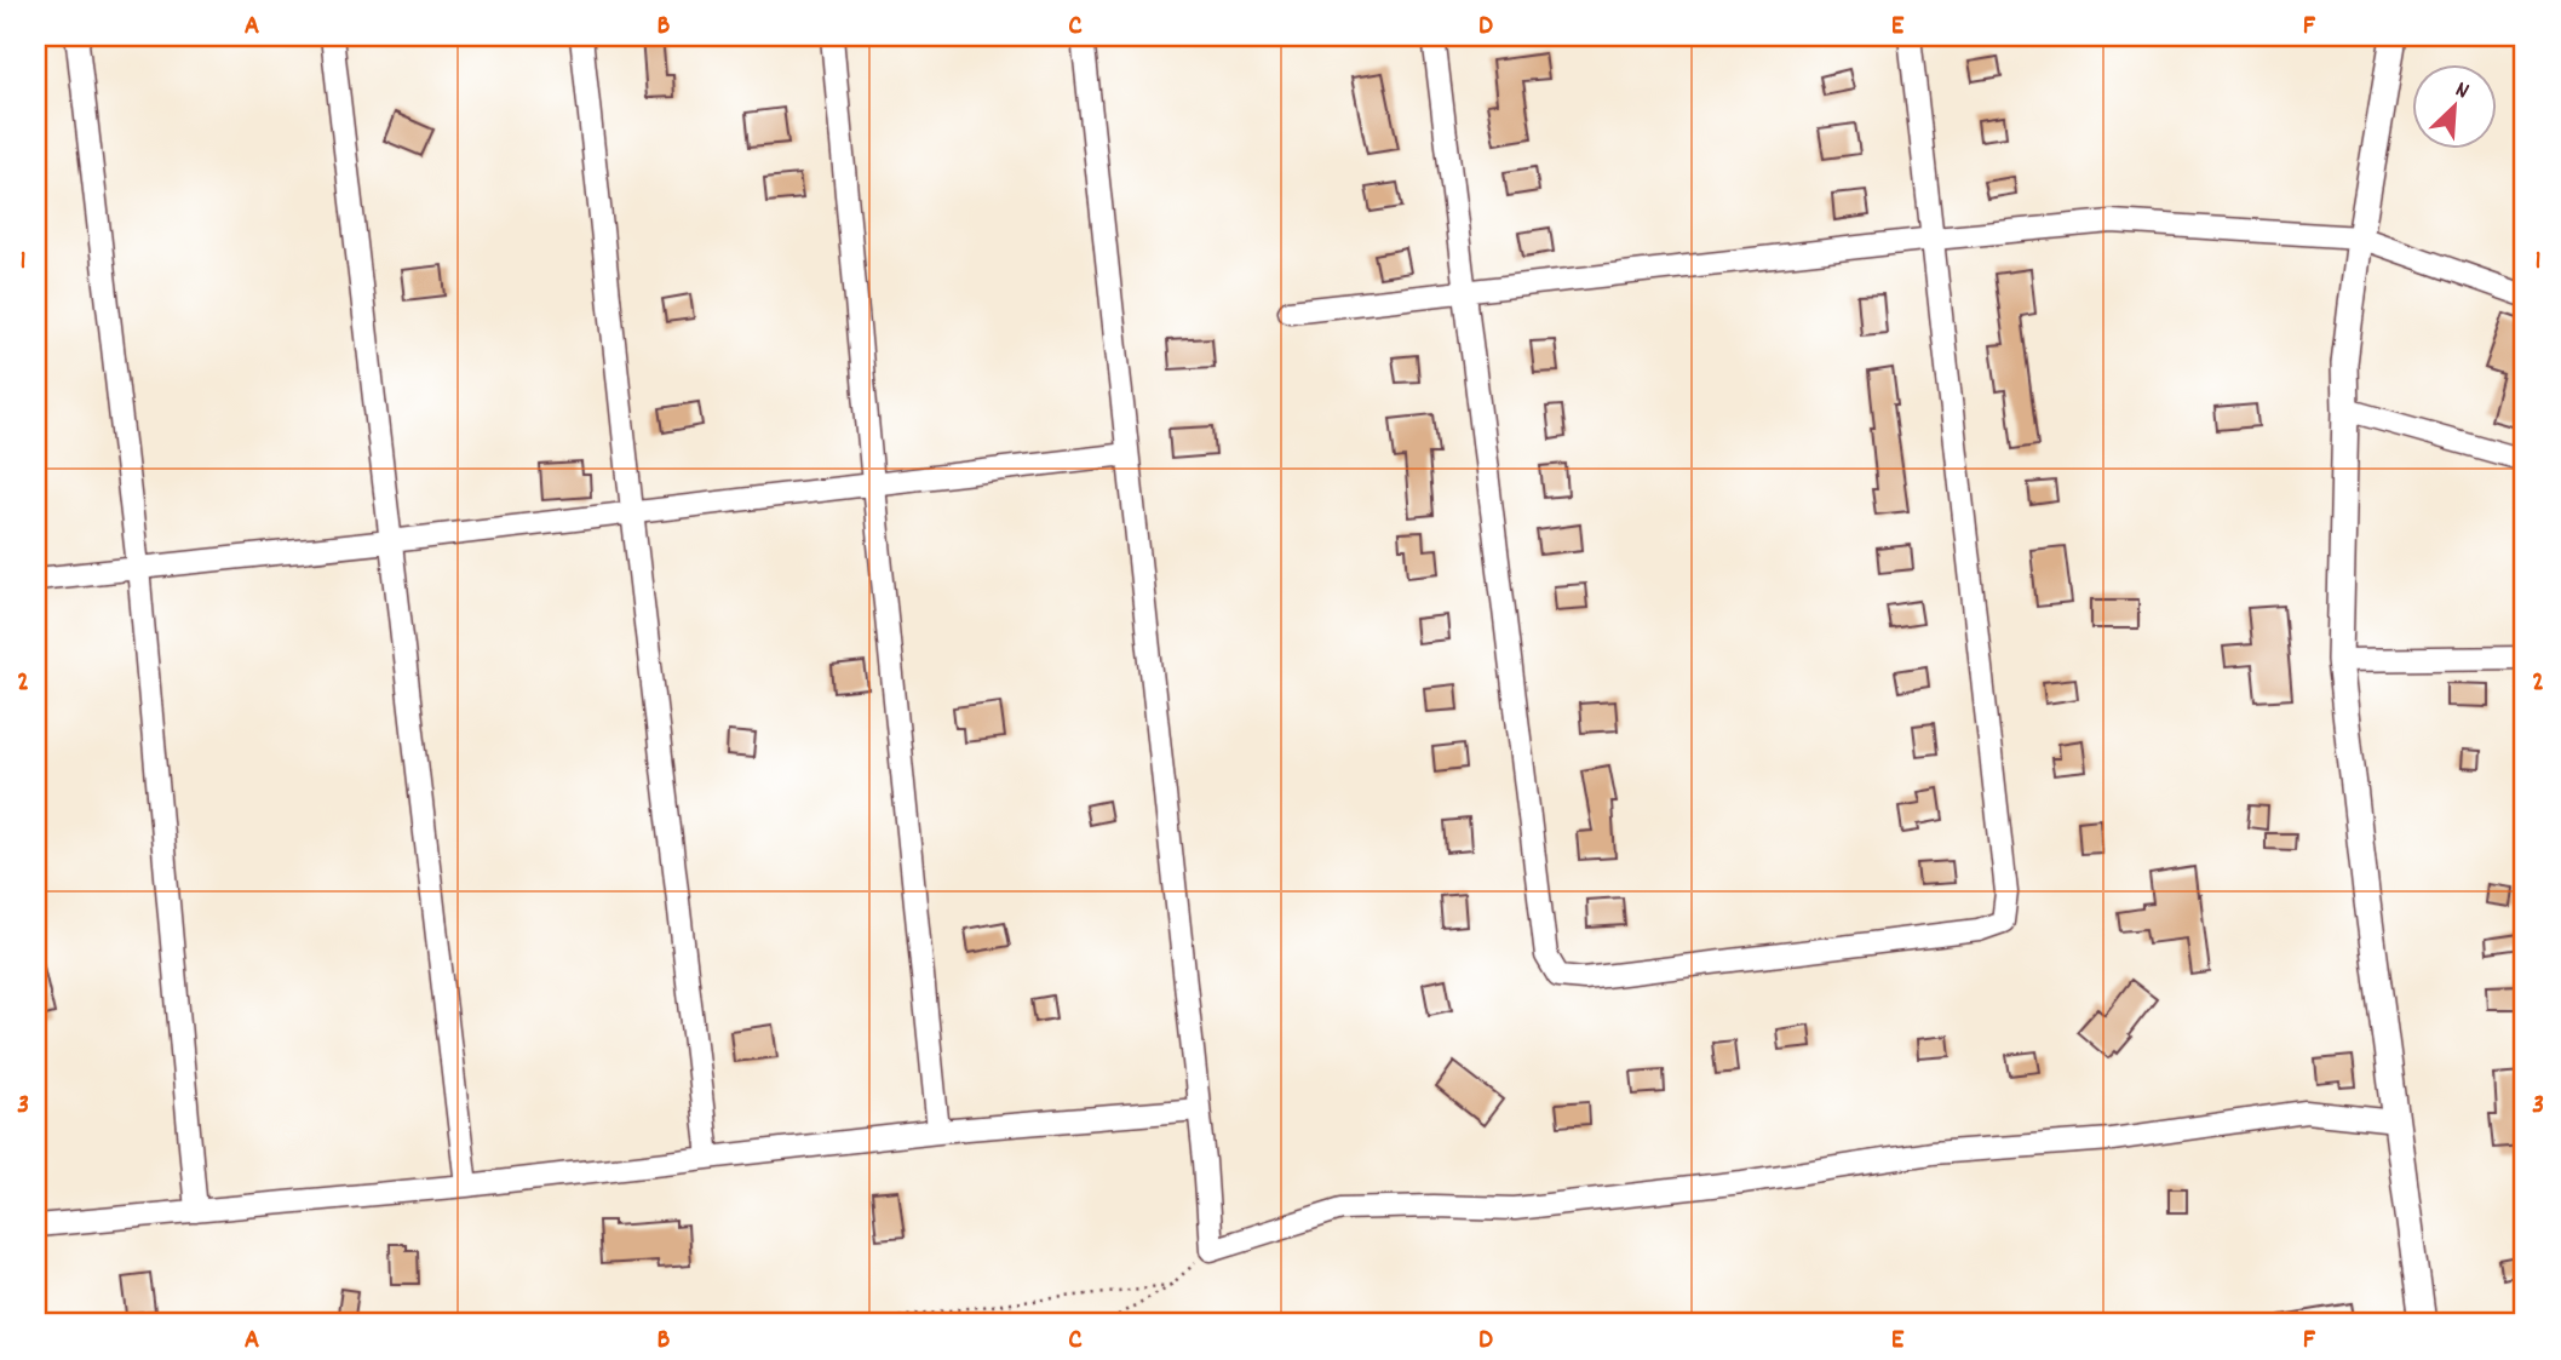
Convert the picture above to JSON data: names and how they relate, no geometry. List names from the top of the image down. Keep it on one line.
{"north":"top right","grid":{"columns":["A","B","C","D","E","F"],"rows":["1","2","3"]}}
